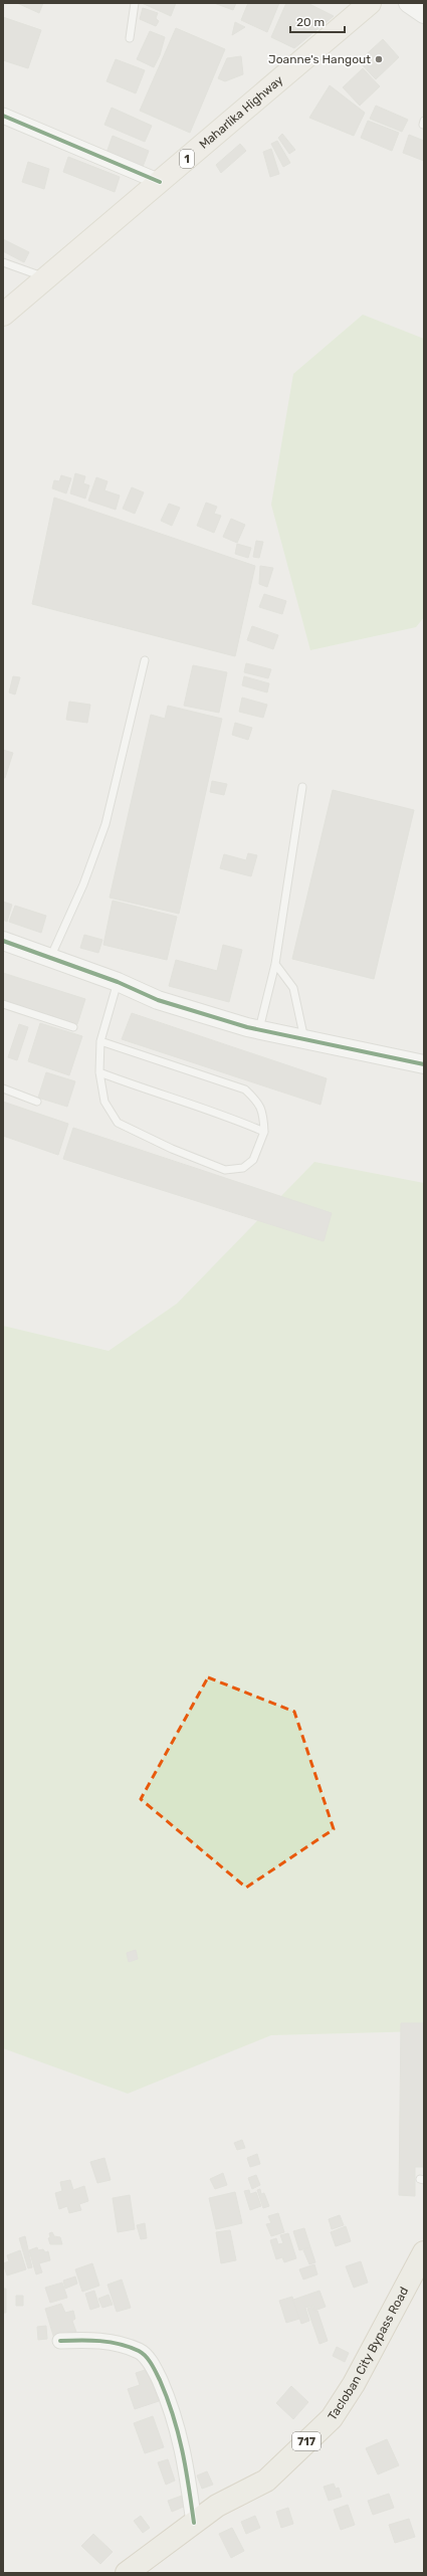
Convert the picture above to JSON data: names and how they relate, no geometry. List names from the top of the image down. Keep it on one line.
{"streets":{"highway":["Tacloban City Bypass Road","717"],"main road":["Maharlika Highway","1"]},"places":["Joanne's Hangout"],"scale_bar":"20 m"}
